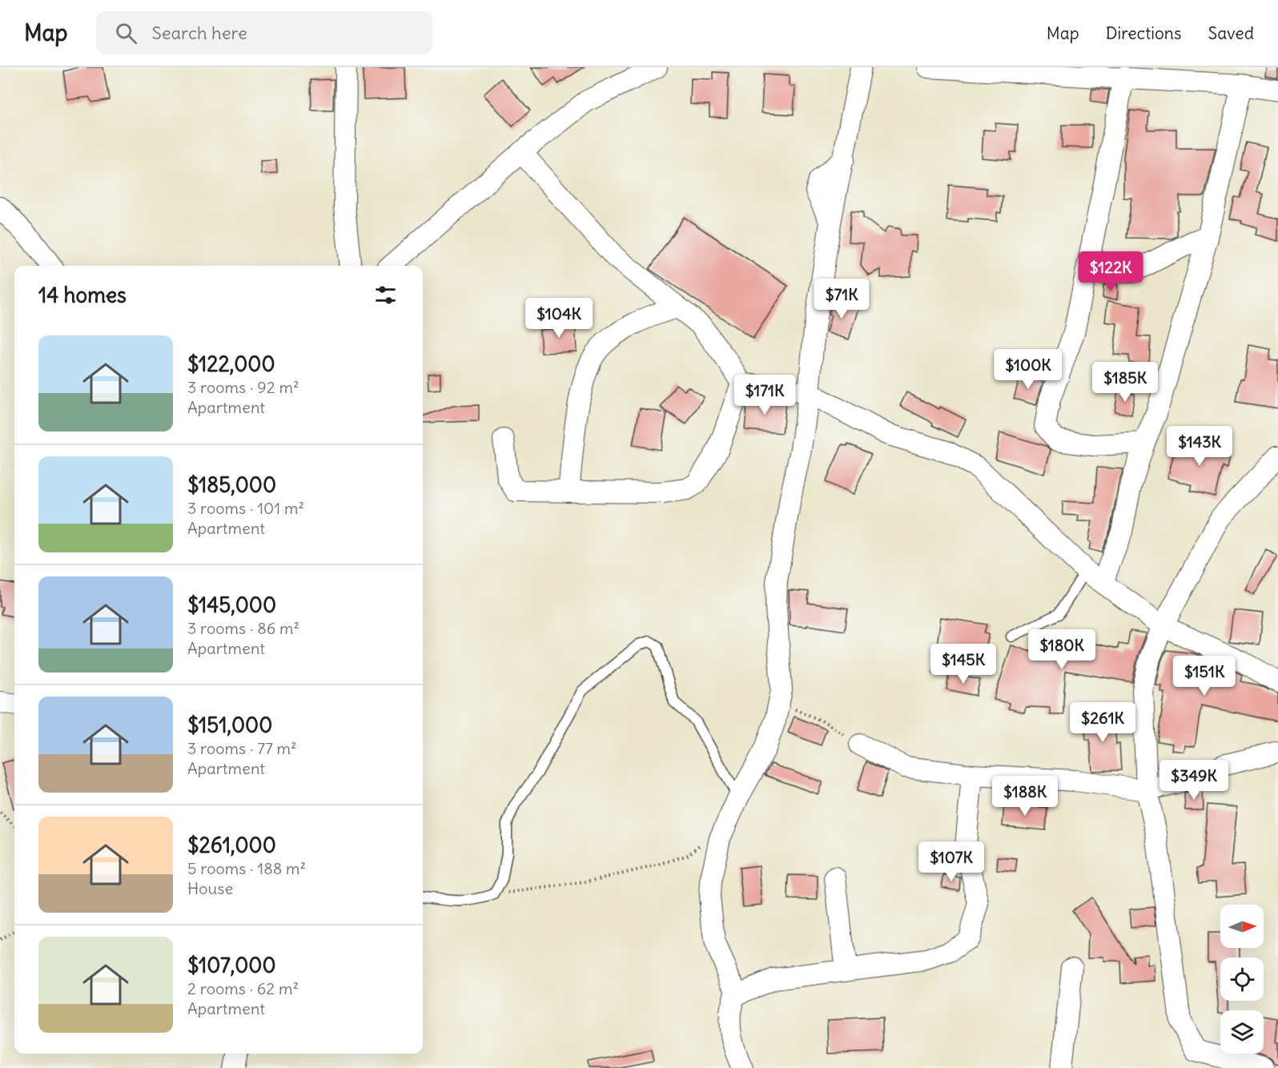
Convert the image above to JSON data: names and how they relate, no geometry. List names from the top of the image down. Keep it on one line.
{"north":"right","page":{"header":"Map","search":"Search here","nav":["Map","Directions","Saved"],"price":["$122K","$71K","$104K","$100K","$185K","$171K","$143K","$180K","$145K","$151K","$261K","$349K","$188K","$107K"],"heading":"14 homes","list":[{"name":"$122,000","note":"3 rooms · 92 m² · Apartment"},{"name":"$185,000","note":"3 rooms · 101 m² · Apartment"},{"name":"$145,000","note":"3 rooms · 86 m² · Apartment"},{"name":"$151,000","note":"3 rooms · 77 m² · Apartment"},{"name":"$261,000","note":"5 rooms · 188 m² · House"},{"name":"$107,000","note":"2 rooms · 62 m² · Apartment"}]}}
